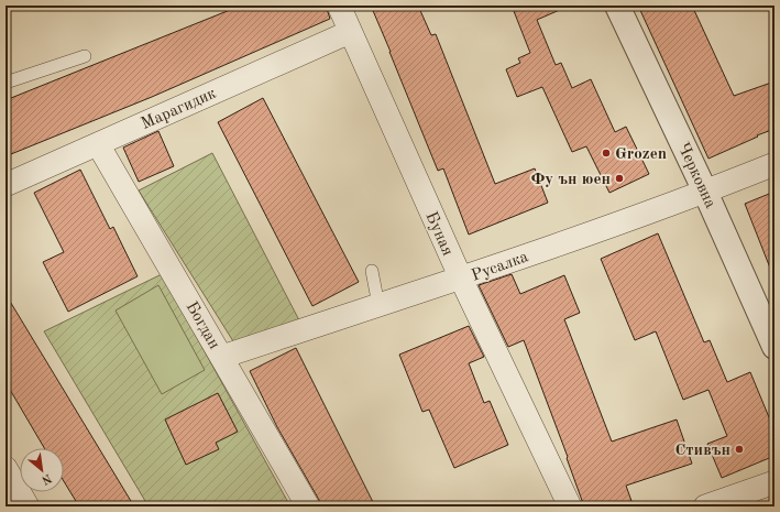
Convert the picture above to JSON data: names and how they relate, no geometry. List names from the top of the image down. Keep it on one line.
{"streets":{"street":["Марагидик","Черковна","Буная","Русалка","Богдан"]},"crossings":[["Марагидик","Буная"],["Марагидик","Богдан"],["Черковна","Русалка"],["Буная","Русалка"],["Русалка","Богдан"]],"places":["Grozen","Фу ън юен","Стивън"],"north":"bottom right"}
